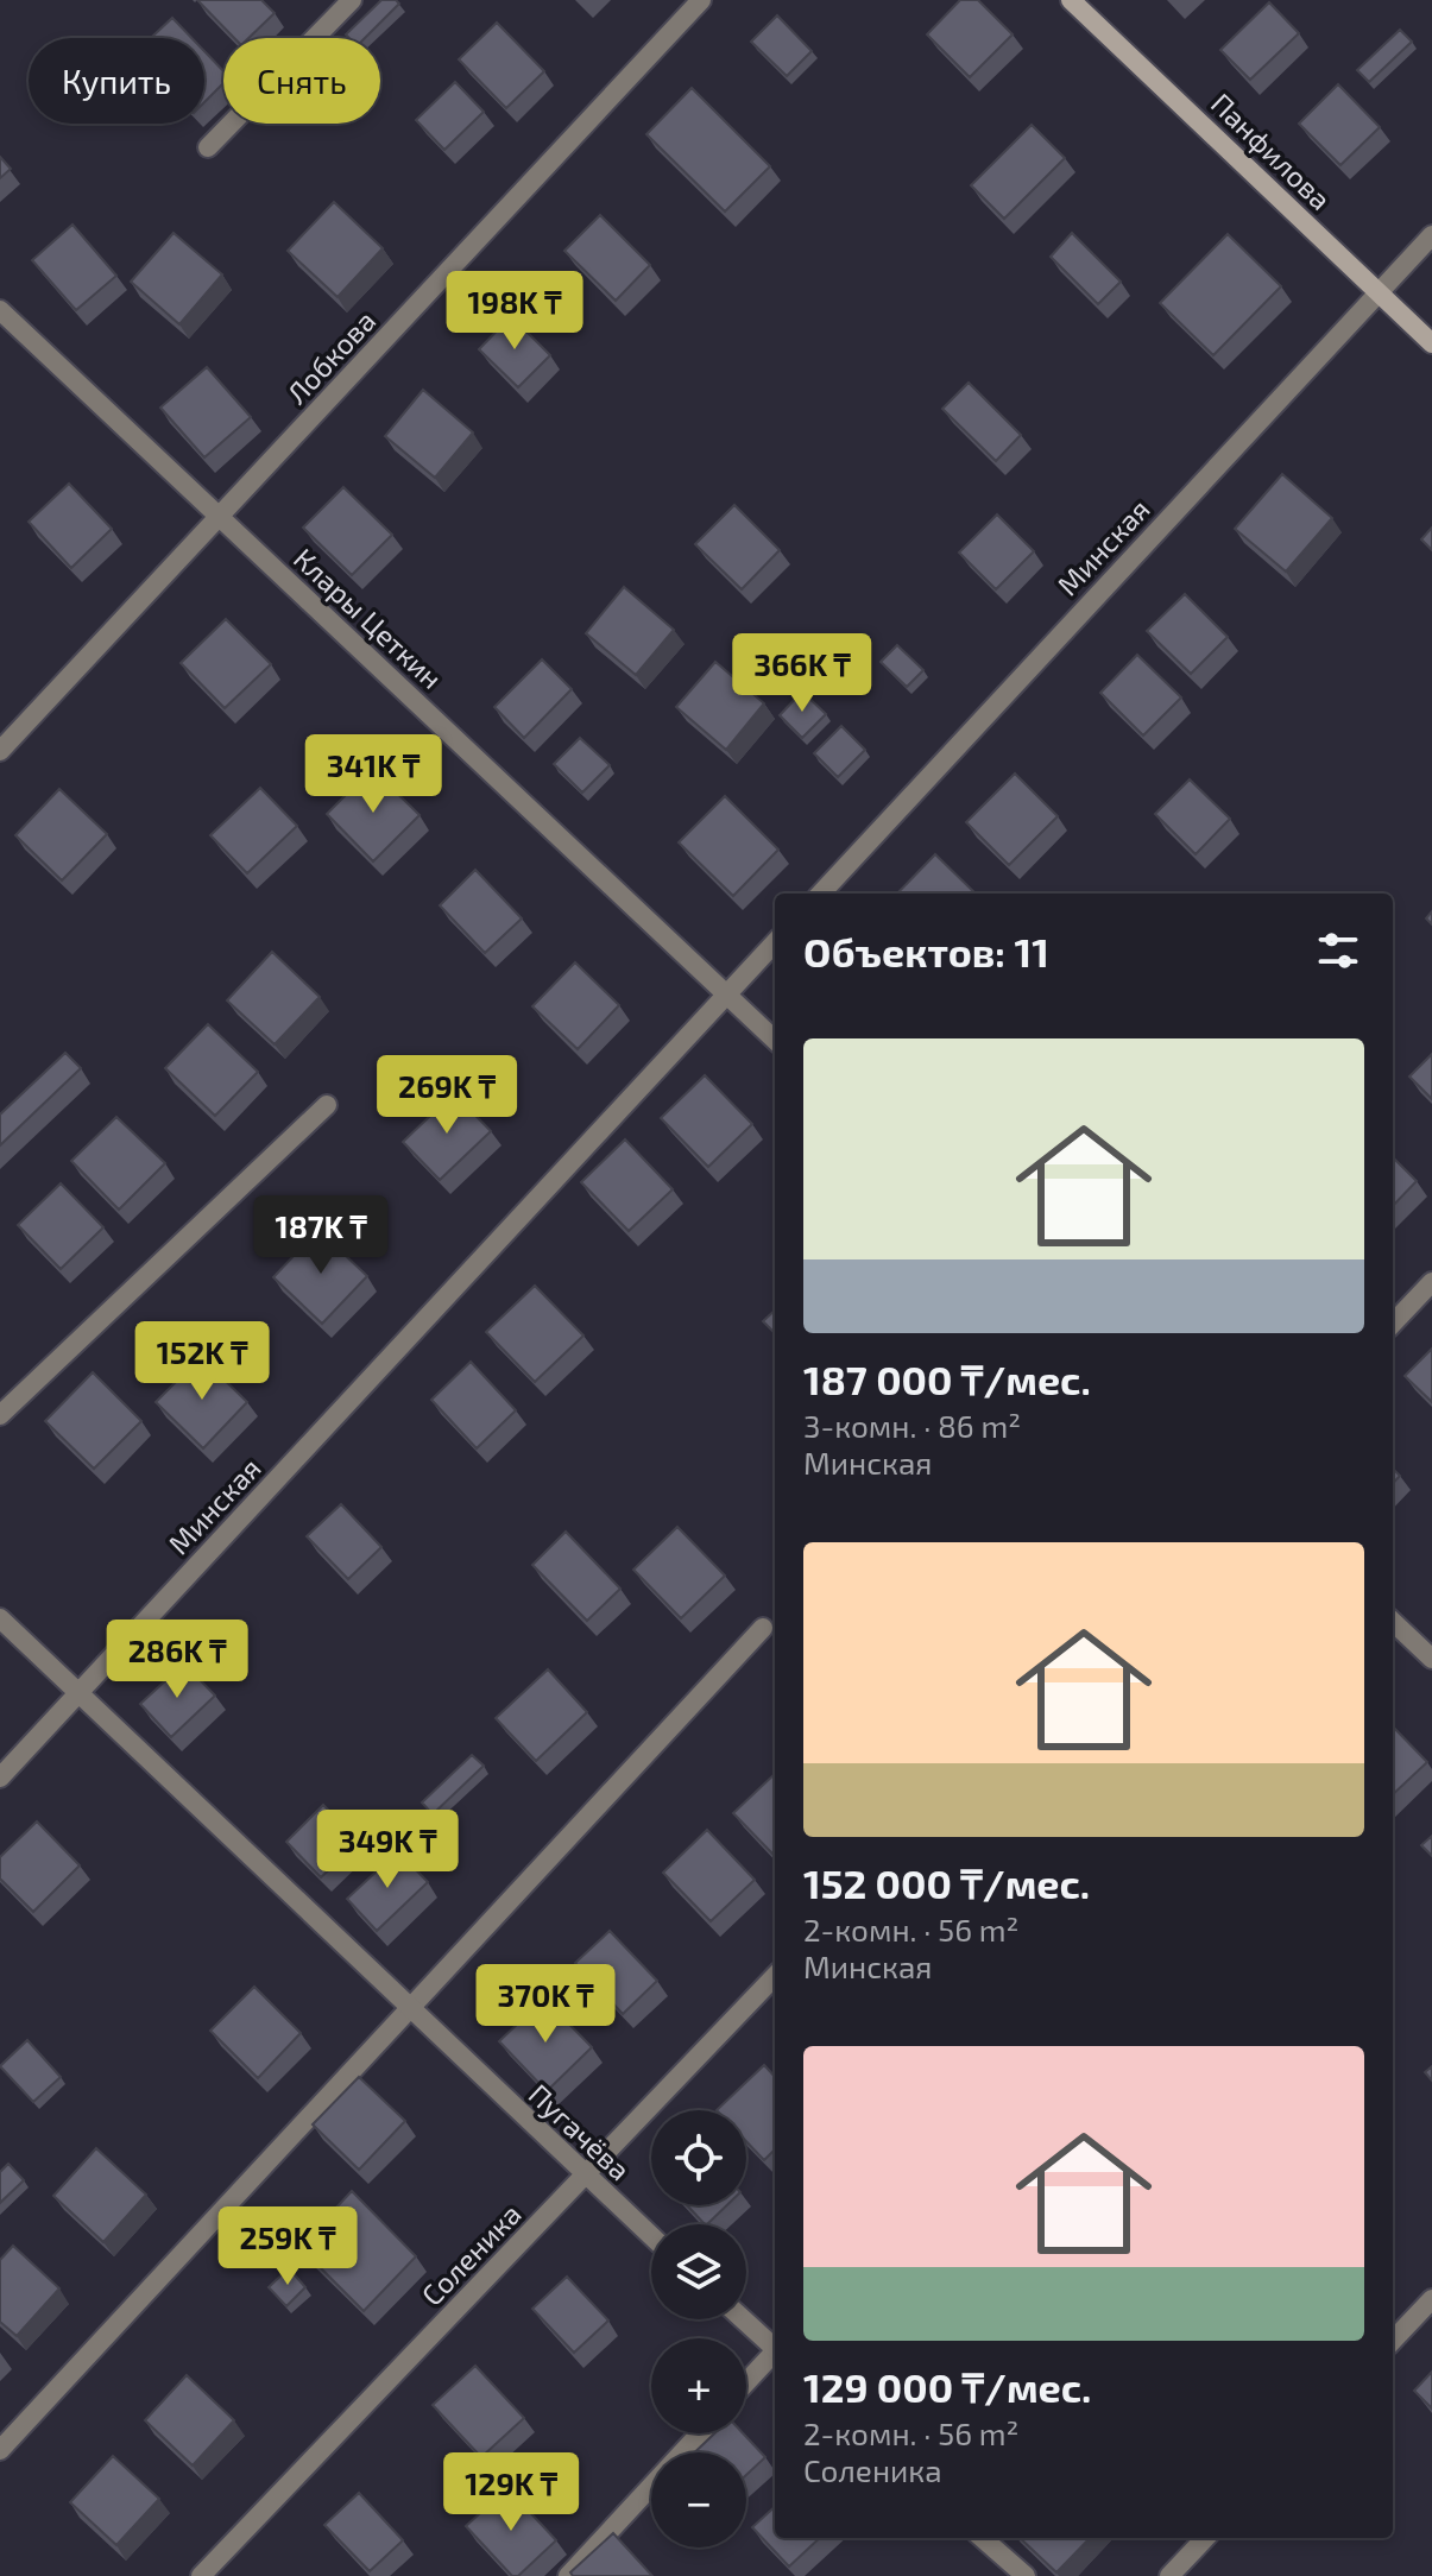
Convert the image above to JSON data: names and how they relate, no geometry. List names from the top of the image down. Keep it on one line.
{"streets":{"street":["Панфилова","Лобкова","Минская","Клары Цеткин","Пугачёва","Соленика"]},"crossings":[["Панфилова","Минская"],["Лобкова","Клары Цеткин"],["Минская","Клары Цеткин"],["Минская","Пугачёва"],["Пугачёва","Соленика"]],"page":{"chip":["Купить","Снять"],"price":["198K ₸","366K ₸","341K ₸","269K ₸","187K ₸","152K ₸","286K ₸","349K ₸","370K ₸","259K ₸","129K ₸"],"heading":"Объектов: 11","list":[{"name":"187 000 ₸/мес.","note":"3-комн. · 86 m² · Минская"},{"name":"152 000 ₸/мес.","note":"2-комн. · 56 m² · Минская"},{"name":"129 000 ₸/мес.","note":"2-комн. · 56 m² · Соленика"}],"map_buttons":["+","−"]}}
